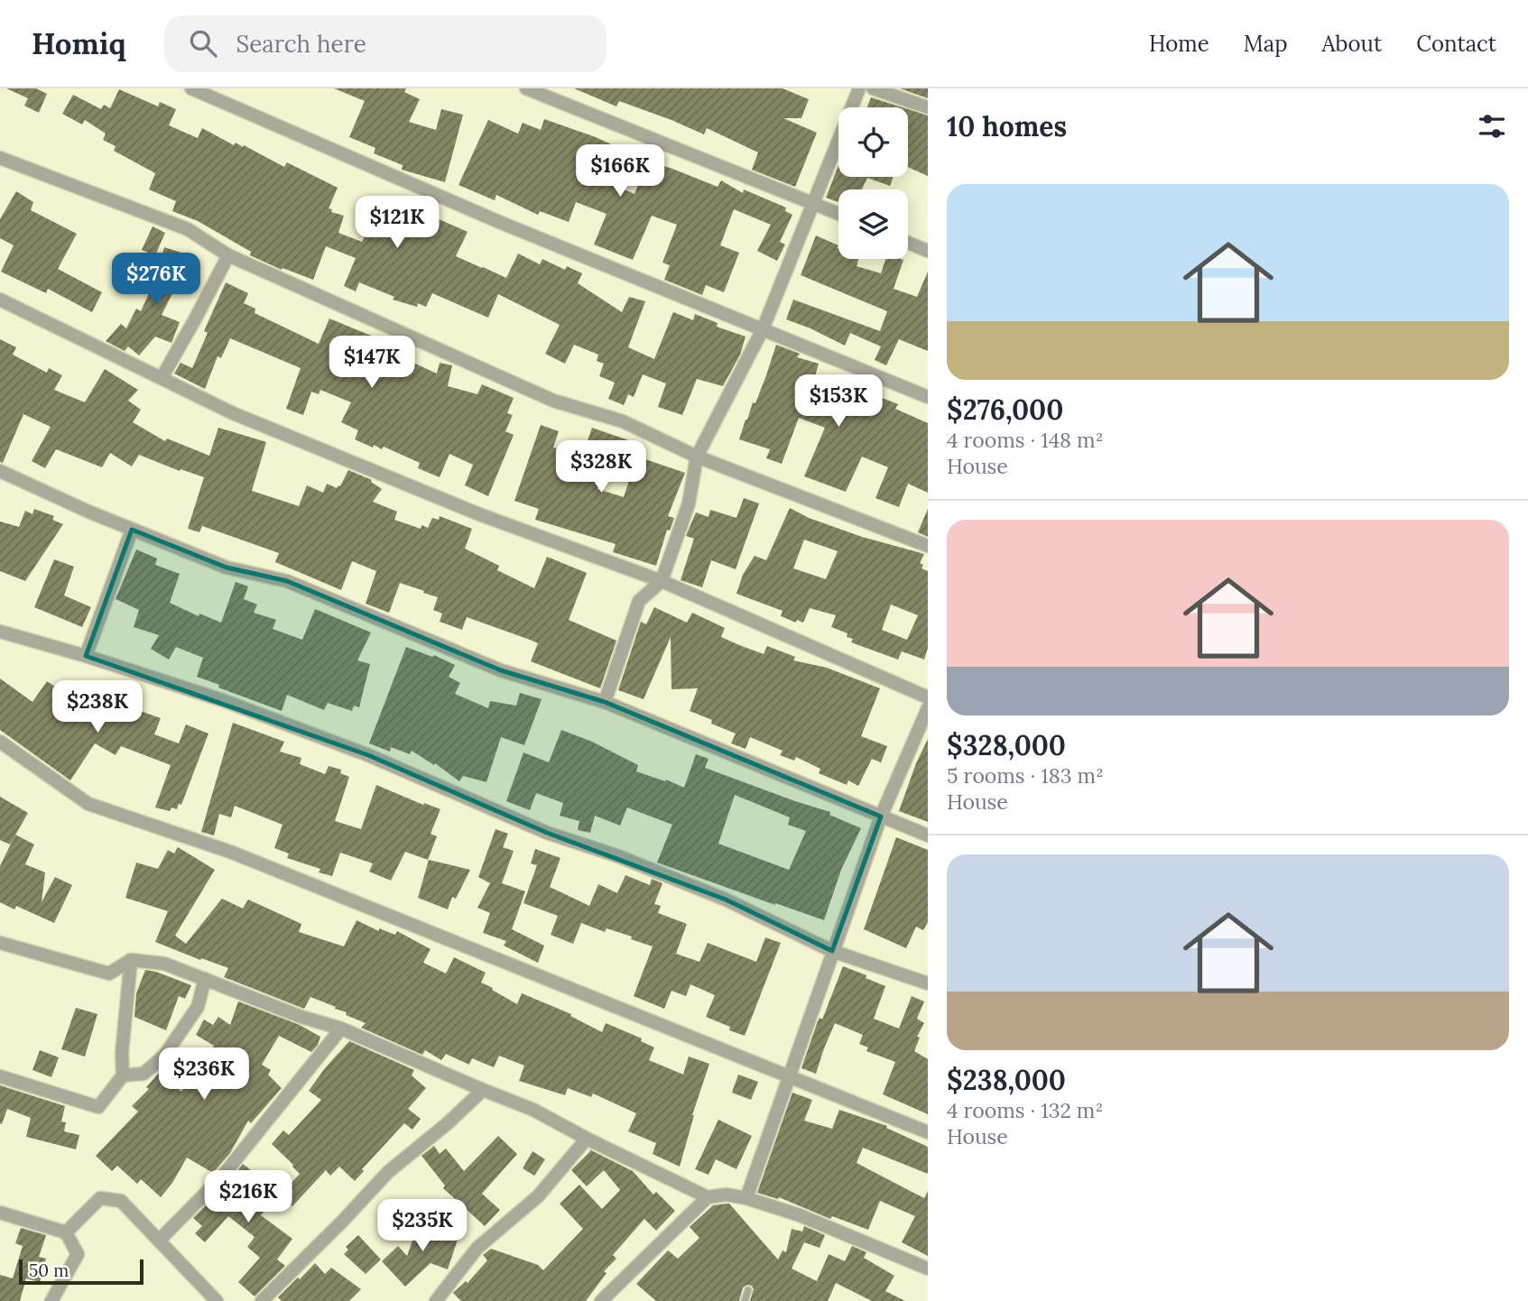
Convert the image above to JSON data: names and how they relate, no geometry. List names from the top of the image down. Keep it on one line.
{"scale_bar":"50 m","page":{"header":"Homiq","search":"Search here","nav":["Home","Map","About","Contact"],"heading":"10 homes","price":["$166K","$121K","$276K","$147K","$153K","$328K","$238K","$236K","$216K","$235K"],"list":[{"name":"$276,000","note":"4 rooms · 148 m² · House"},{"name":"$328,000","note":"5 rooms · 183 m² · House"},{"name":"$238,000","note":"4 rooms · 132 m² · House"}],"scale":"50 m"}}
